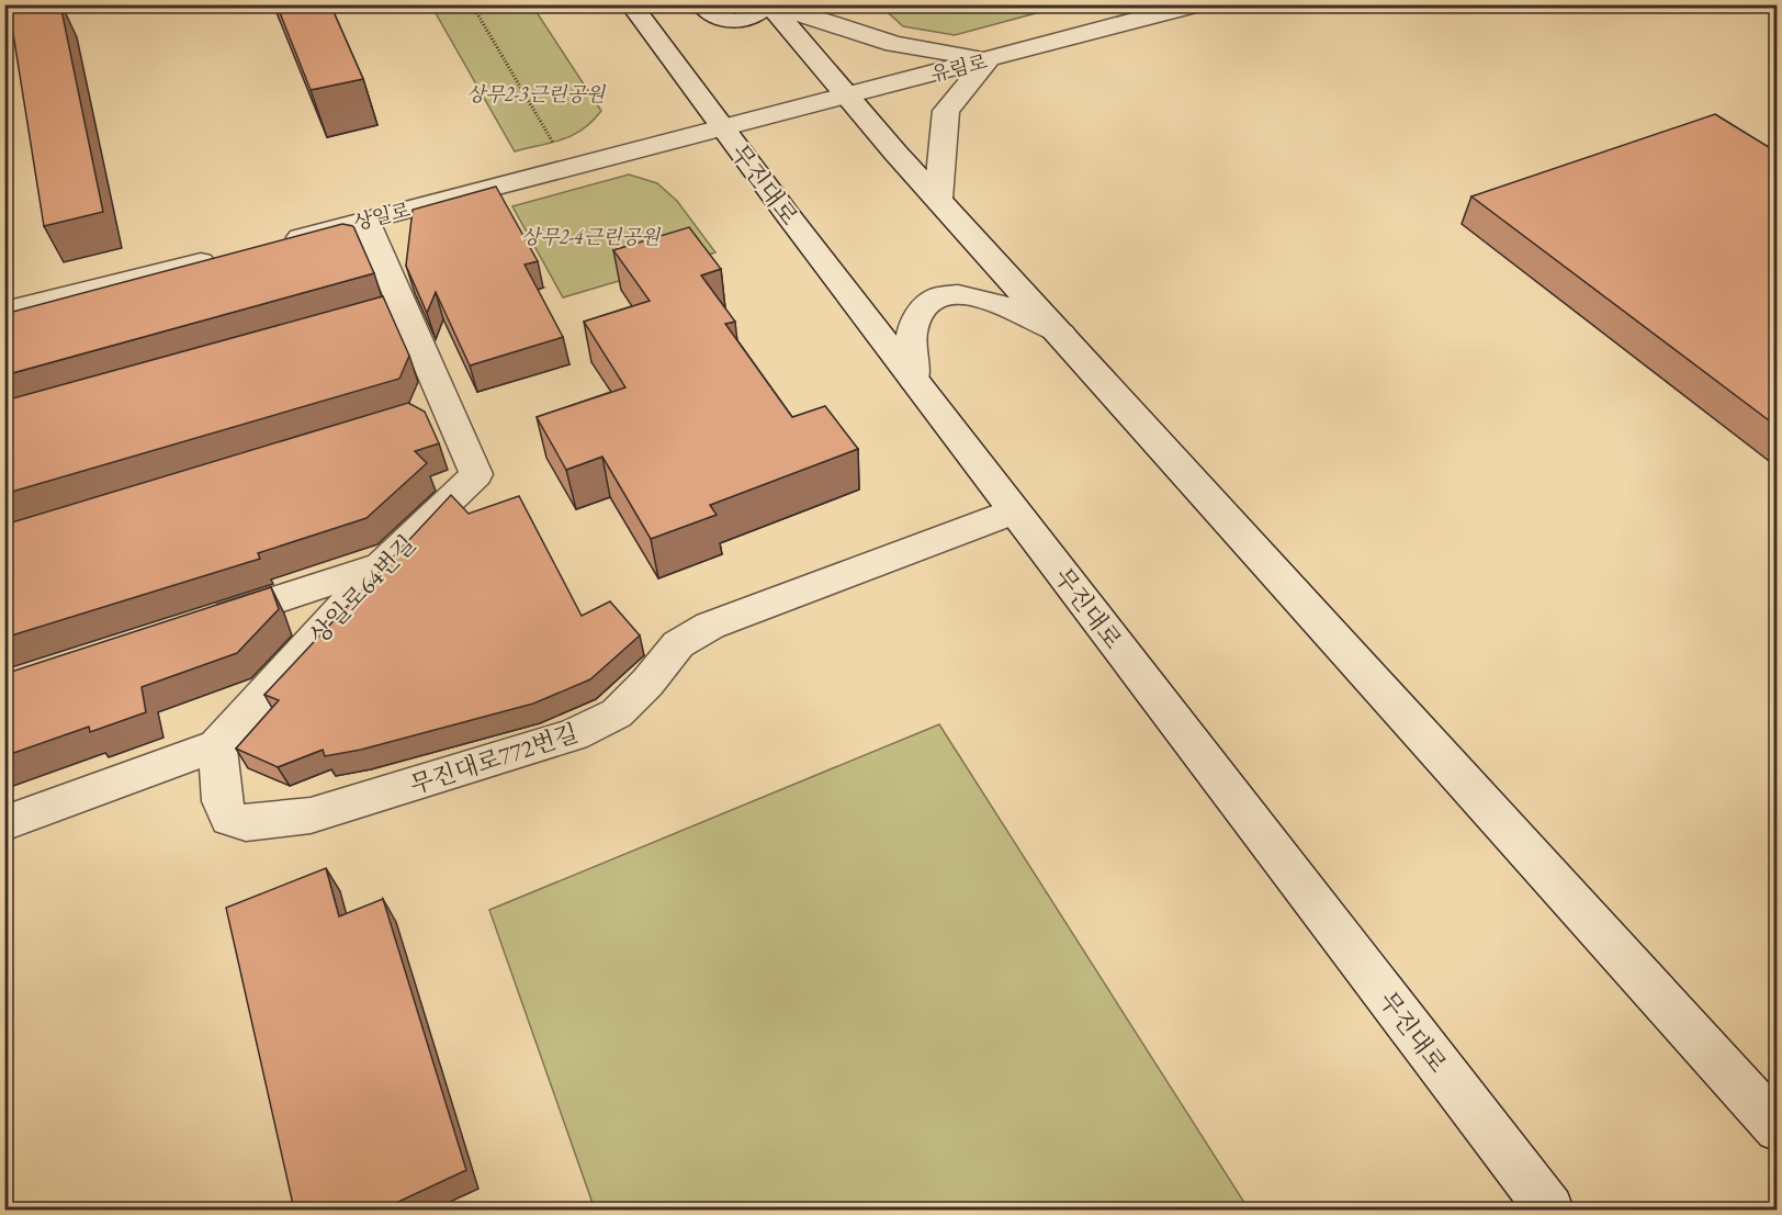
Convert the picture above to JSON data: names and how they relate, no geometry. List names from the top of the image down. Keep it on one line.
{"streets":{"street":["유림로","무진대로","상일로","상일로64번길","무진대로772번길"]},"crossings":[["유림로","무진대로"],["유림로","상일로"],["무진대로","상일로"],["무진대로","무진대로772번길"],["상일로","상일로64번길"],["상일로64번길","무진대로772번길"]],"parks":["상무2-3근린공원","상무2-4근린공원"]}
